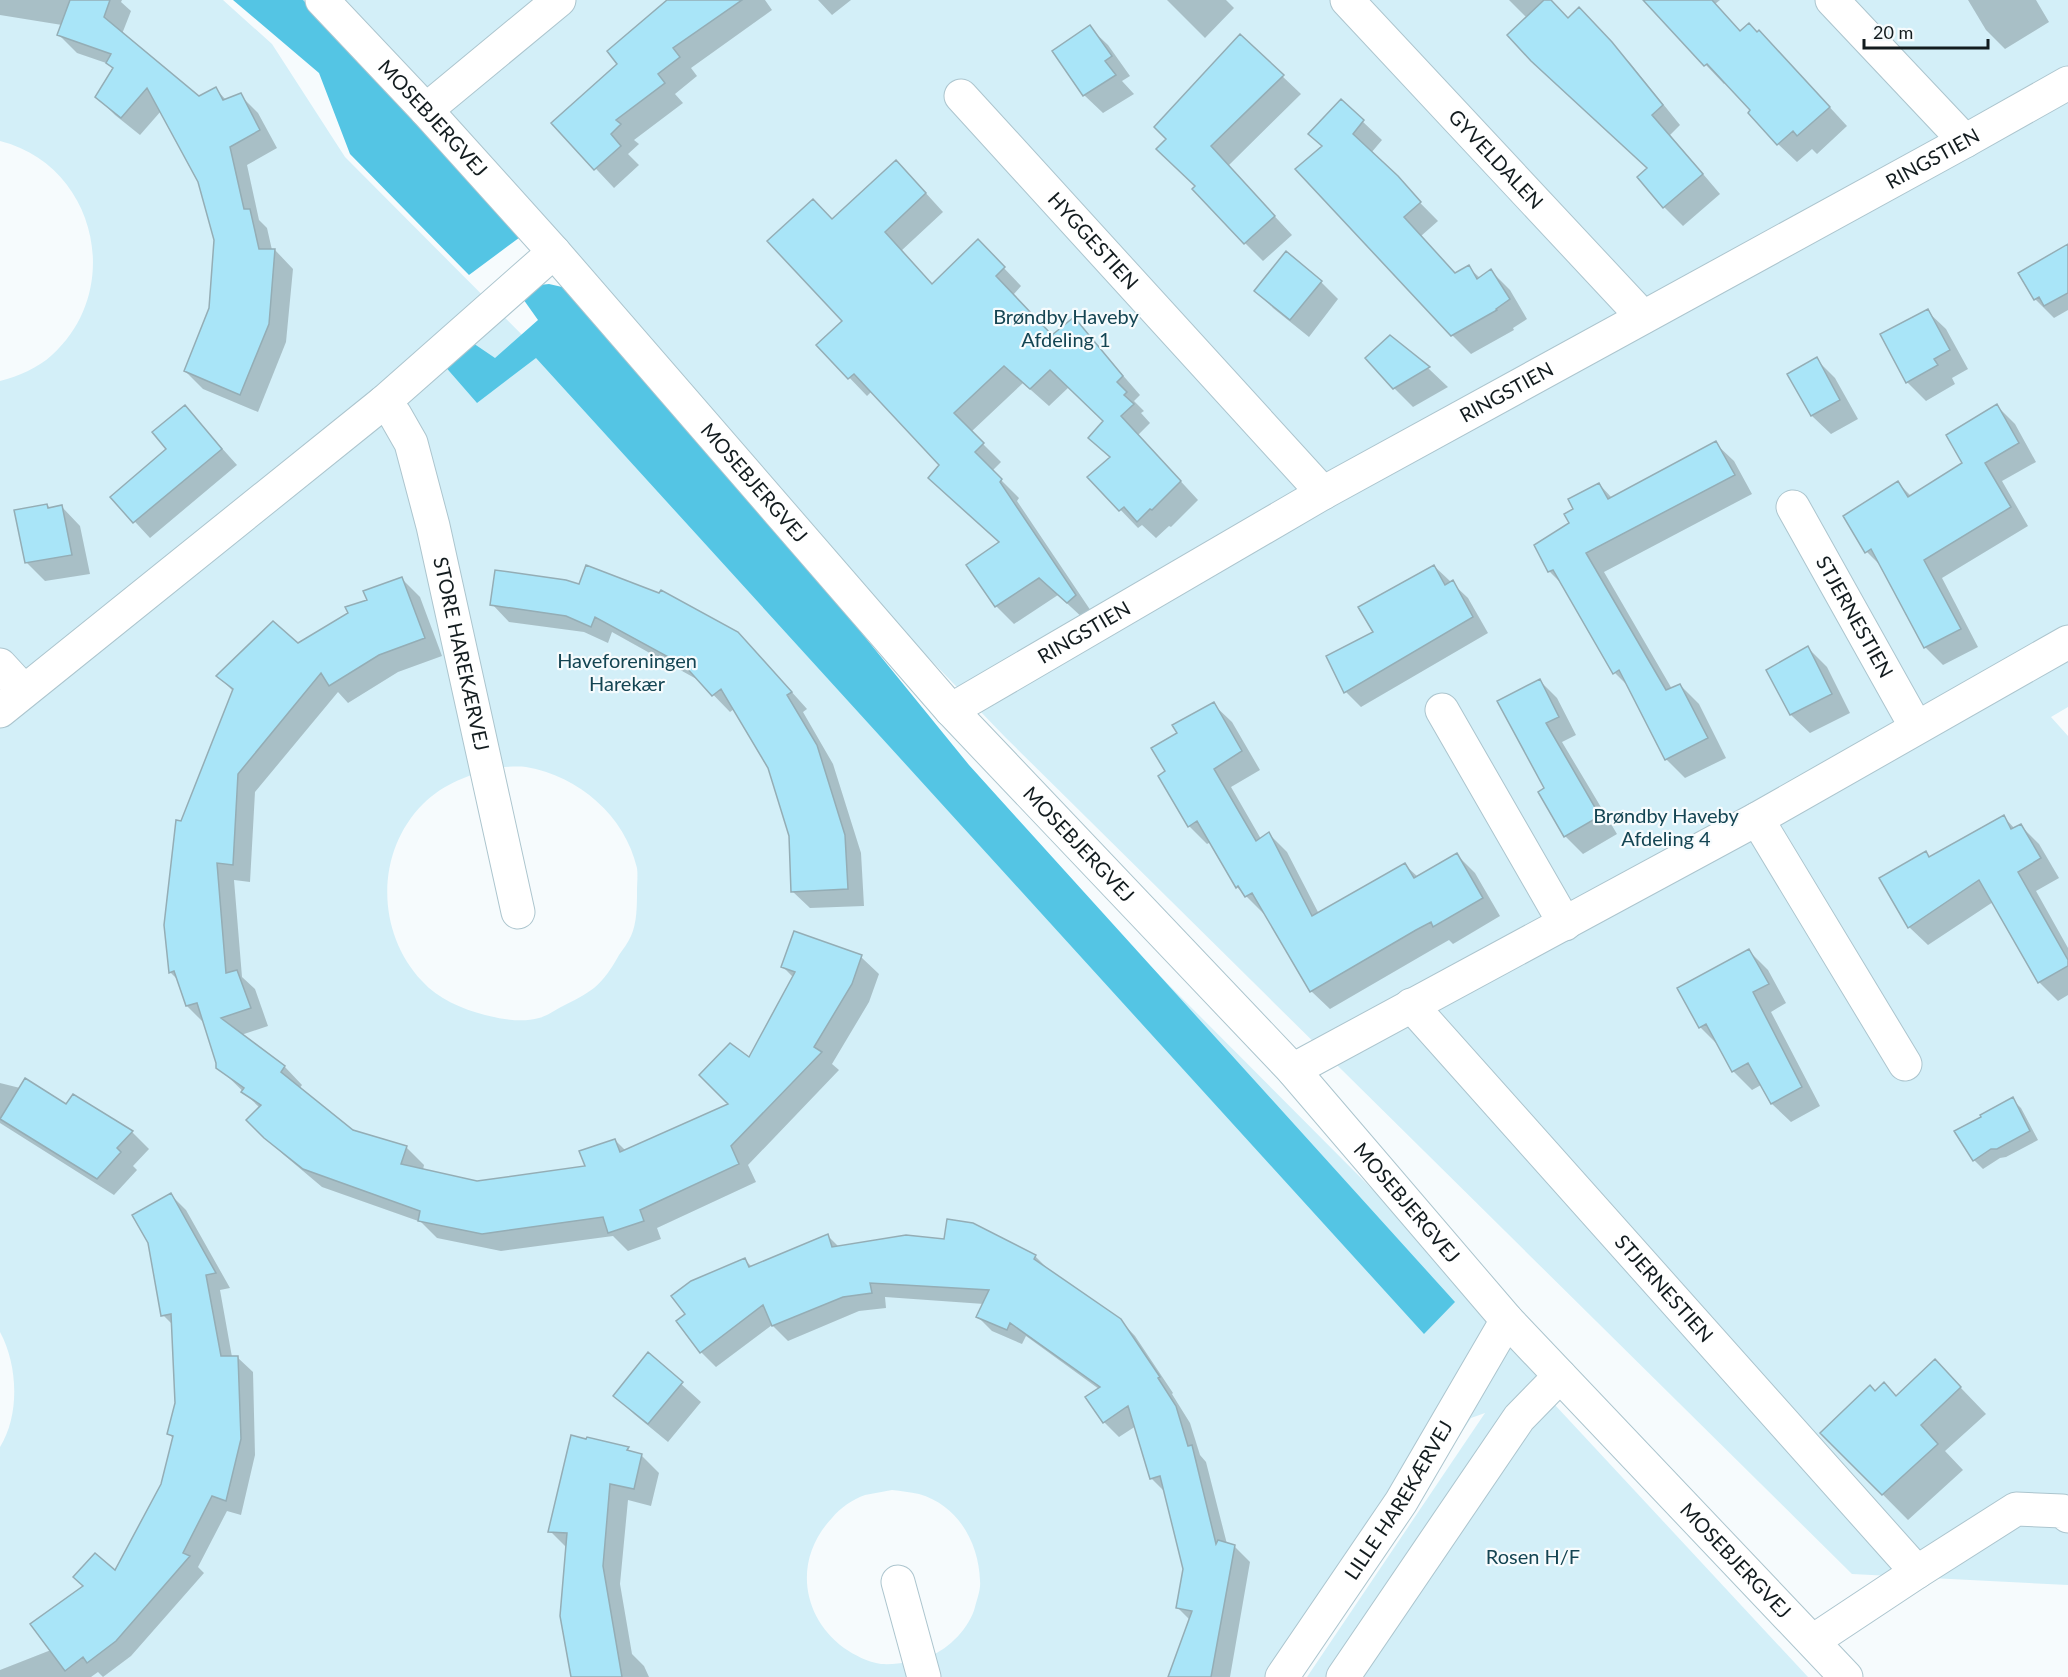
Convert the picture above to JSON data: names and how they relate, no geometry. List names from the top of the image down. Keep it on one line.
{"streets":{"street":["MOSEBJERGVEJ","GYVELDALEN","RINGSTIEN","HYGGESTIEN","STJERNESTIEN","STORE HAREKÆRVEJ","LILLE HAREKÆRVEJ"]},"crossings":[["MOSEBJERGVEJ","RINGSTIEN"],["MOSEBJERGVEJ","LILLE HAREKÆRVEJ"],["GYVELDALEN","RINGSTIEN"],["RINGSTIEN","HYGGESTIEN"]],"parks":["Brøndby Haveby Afdeling 1","Haveforeningen Harekær","Brøndby Haveby Afdeling 4","Rosen H/F"],"scale_bar":"20 m"}
